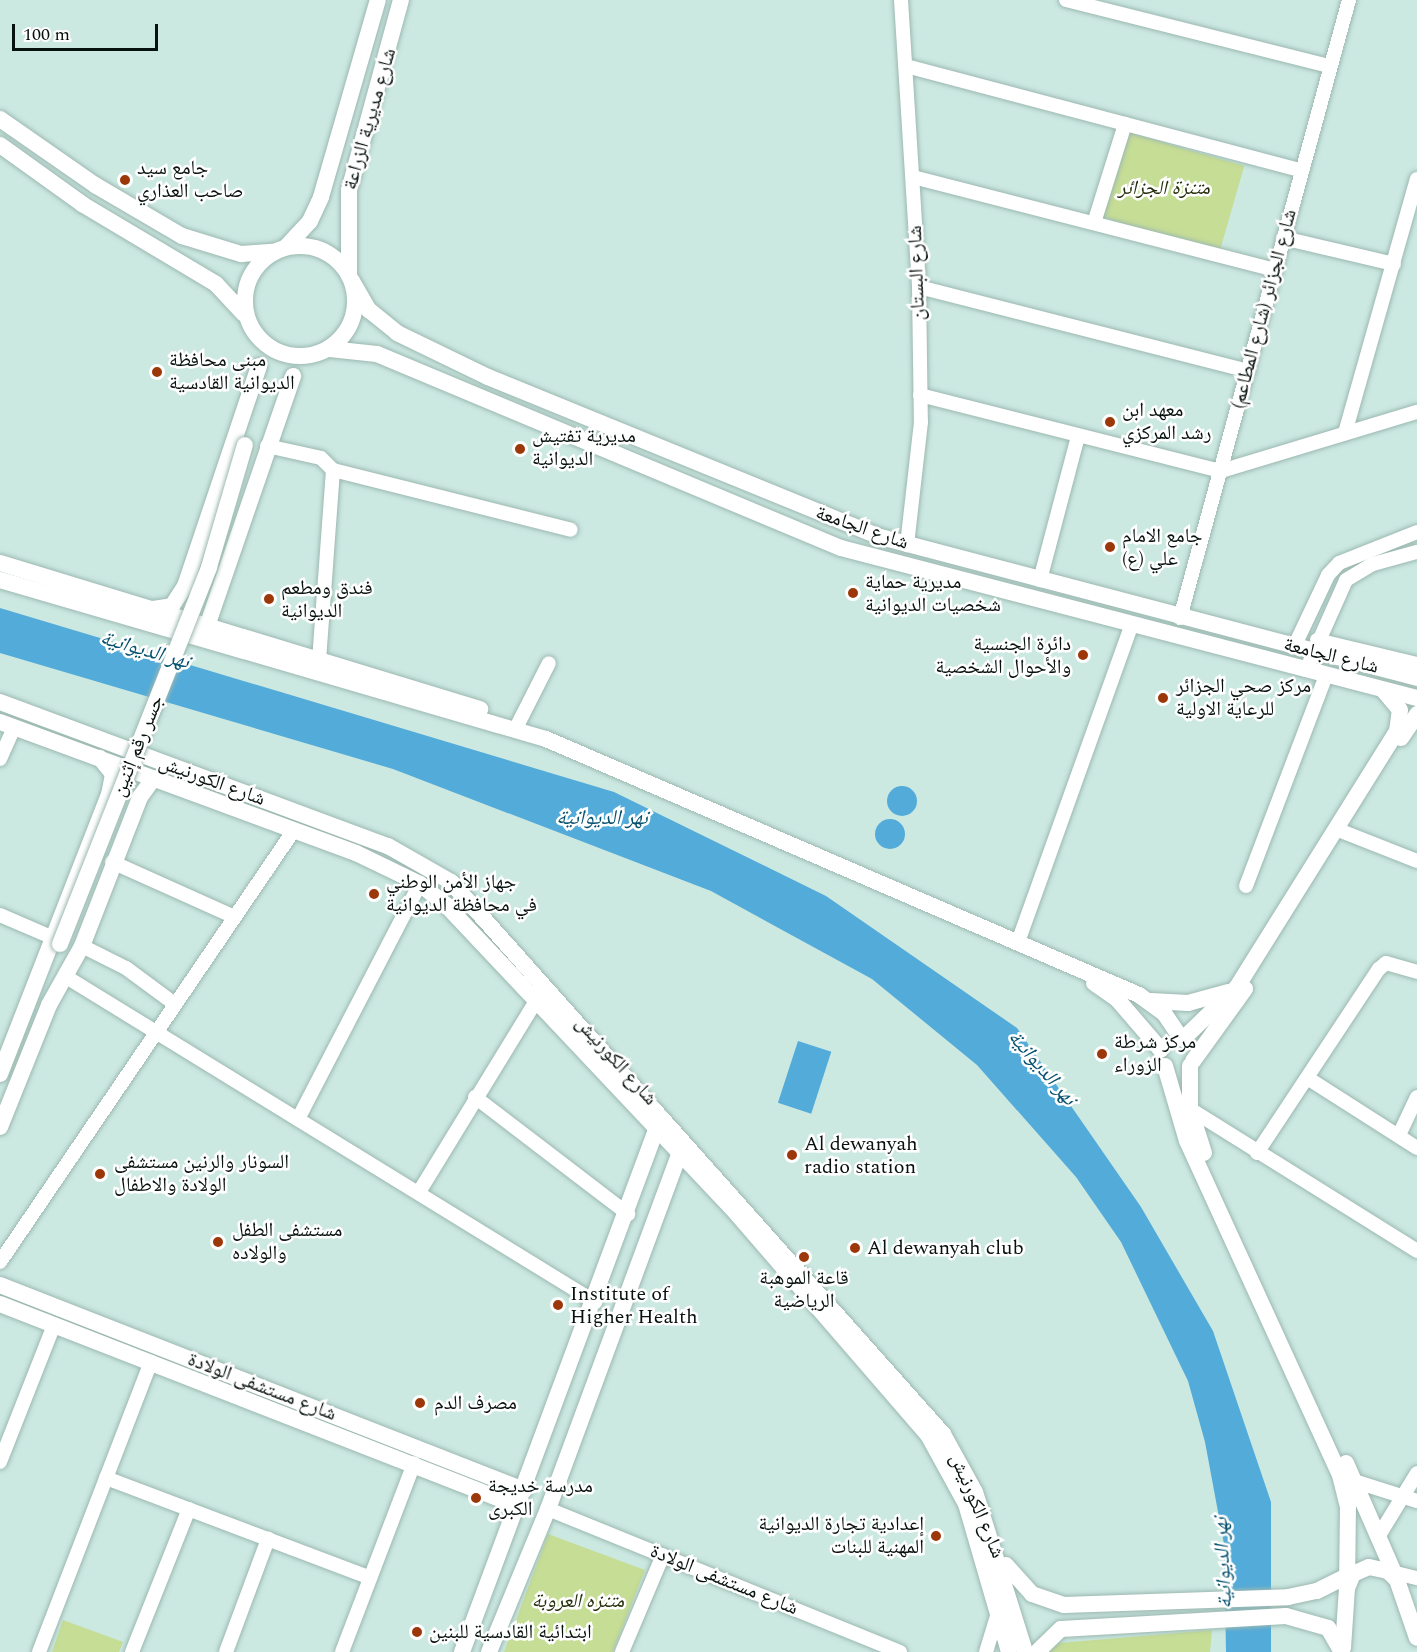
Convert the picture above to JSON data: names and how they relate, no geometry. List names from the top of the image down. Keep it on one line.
{"streets":{"main road":["شارع مديرية الزراعة","شارع الجامعة","جسر رقم إثنين","شارع الكورنيش","شارع مستشفى الولادة"],"street":["شارع البستان","شارع الجزائر (شارع المطاعم)"]},"crossings":[["شارع مديرية الزراعة","شارع الجامعة"],["شارع البستان","شارع الجامعة"],["شارع الجزائر (شارع المطاعم)","شارع الجامعة"]],"water":["نهر الديوانية"],"parks":["متنزة الجزائر","متنزه العروبة"],"places":["جامع سيد صاحب العذاري","مبنى محافظة الديوانية القادسية","معهد ابن رشد المركزي","مديرية تفتيش الديوانية","جامع الامام علي (ع)","مديرية حماية شخصيات الديوانية","فندق ومطعم الديوانية","دائرة الجنسية والأحوال الشخصية","مركز صحي الجزائر للرعاية الاولية","جهاز الأمن الوطني في محافظة الديوانية","مركز شرطة الزوراء","Al dewanyah radio station","السونار والرنين مستشفى الولادة والاطفال","مستشفى الطفل والولاده","Al dewanyah club","قاعة الموهبة الرياضية","Institute of Higher Health","مصرف الدم","مدرسة خديجة الكبرى","إعدادية تجارة الديوانية المهنية للبنات","ابتدائية القادسية للبنين"],"scale_bar":"100 m"}
